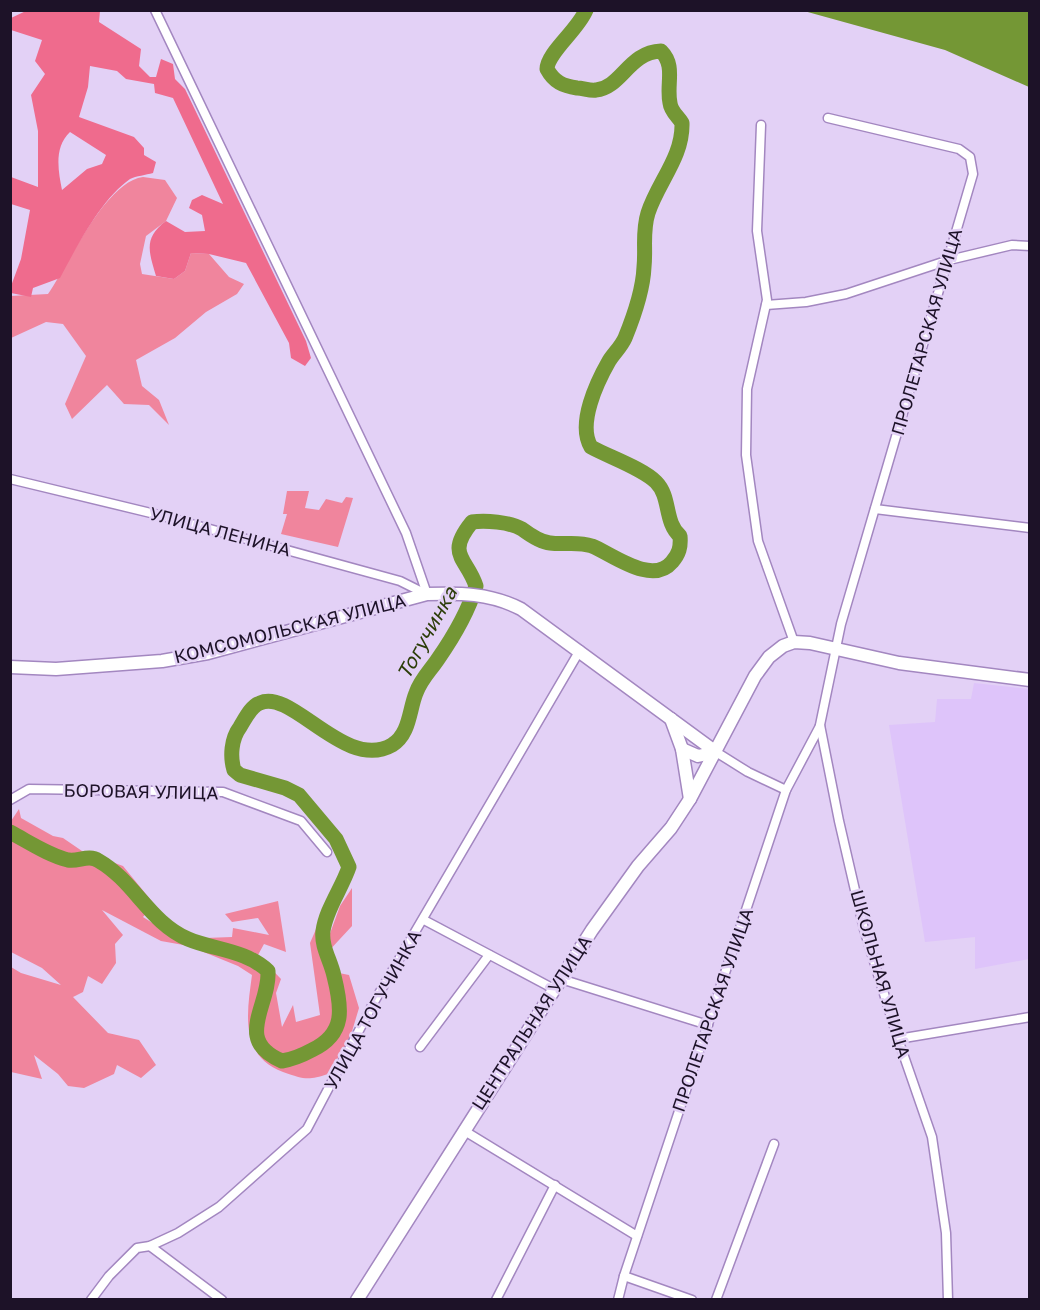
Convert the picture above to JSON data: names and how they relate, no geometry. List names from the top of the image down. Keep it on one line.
{"streets":{"main road":["КОМСОМОЛЬСКАЯ УЛИЦА","ЦЕНТРАЛЬНАЯ УЛИЦА"],"street":["ПРОЛЕТАРСКАЯ УЛИЦА","УЛИЦА ЛЕНИНА","БОРОВАЯ УЛИЦА","ШКОЛЬНАЯ УЛИЦА","УЛИЦА ТОГУЧИНКА"]},"crossings":[["ПРОЛЕТАРСКАЯ УЛИЦА","ШКОЛЬНАЯ УЛИЦА"],["УЛИЦА ЛЕНИНА","КОМСОМОЛЬСКАЯ УЛИЦА"],["КОМСОМОЛЬСКАЯ УЛИЦА","УЛИЦА ТОГУЧИНКА"],["КОМСОМОЛЬСКАЯ УЛИЦА","ЦЕНТРАЛЬНАЯ УЛИЦА"]],"water":["Тогучинка"]}
